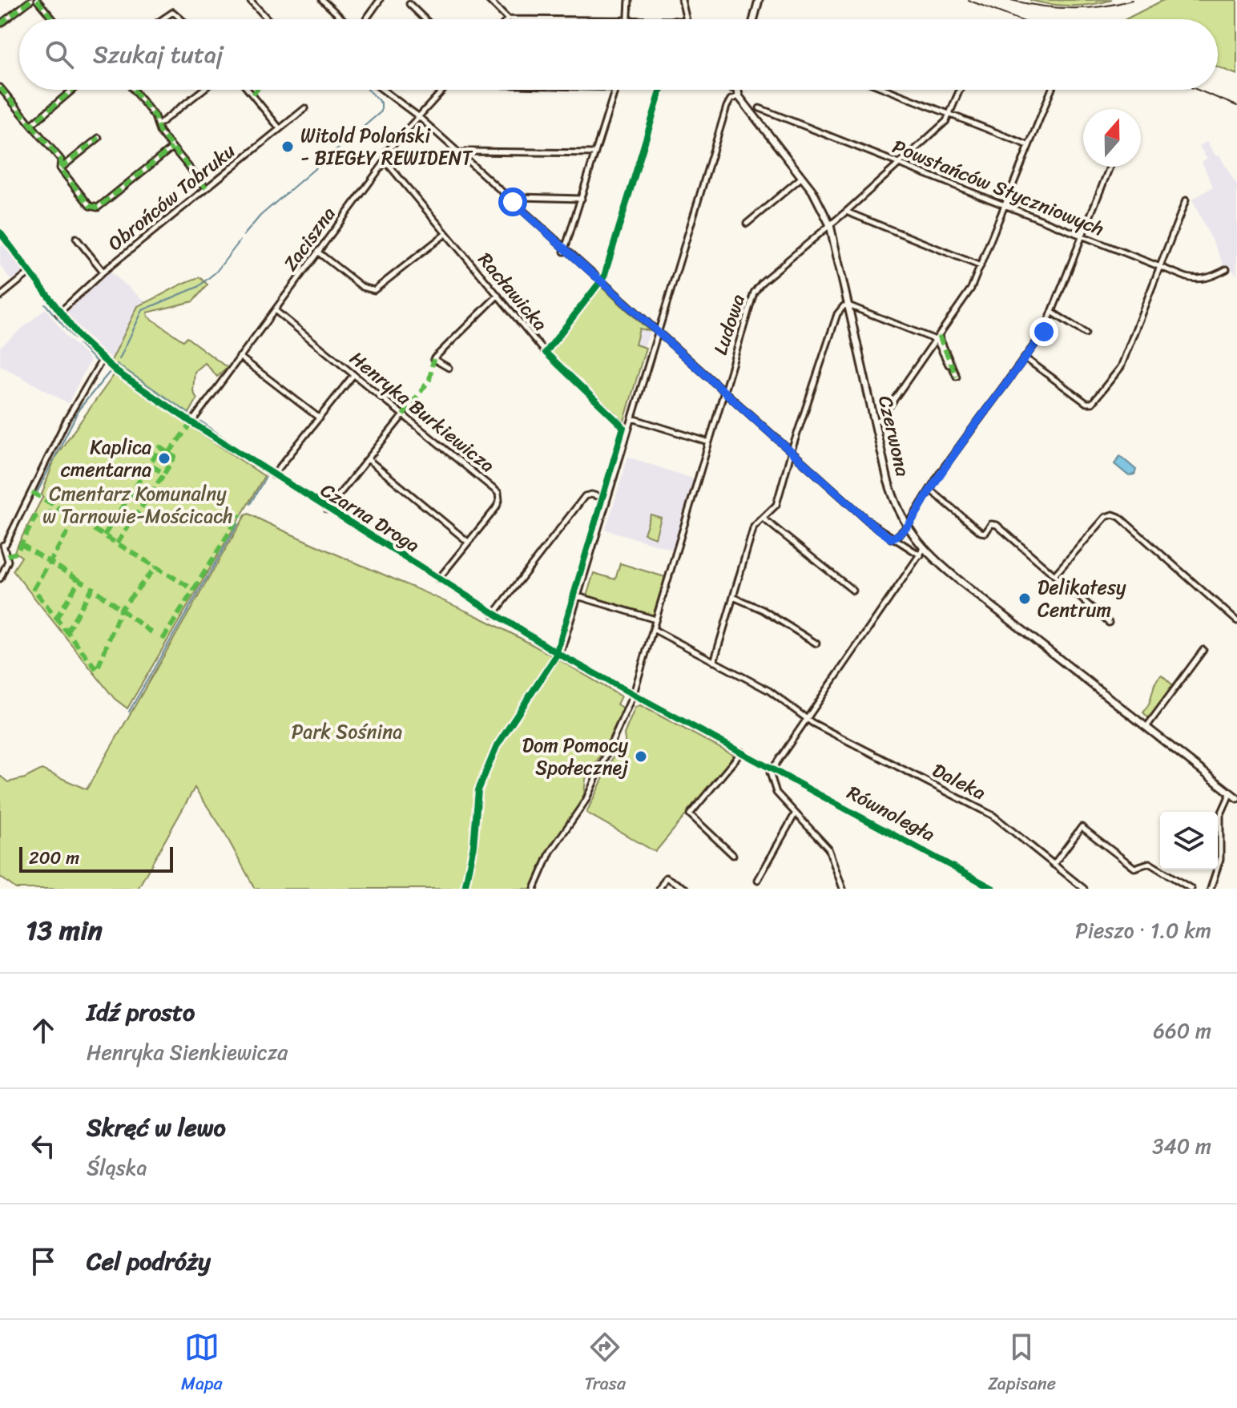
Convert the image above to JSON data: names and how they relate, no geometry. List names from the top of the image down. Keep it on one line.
{"streets":{"main road":["Czerwona"],"street":["Powstańców Styczniowych","Obrońców Tobruku","Zaciszna","Racławicka","Ludowa","Henryka Burkiewicza","Czarna Droga","Daleka","Równoległa"]},"crossings":[["Powstańców Styczniowych","Ludowa"],["Obrońców Tobruku","Czarna Droga"],["Zaciszna","Racławicka"],["Zaciszna","Henryka Burkiewicza"],["Zaciszna","Czarna Droga"],["Ludowa","Czerwona"],["Ludowa","Czarna Droga"],["Ludowa","Daleka"],["Henryka Burkiewicza","Czarna Droga"],["Czarna Droga","Równoległa"]],"parks":["Cmentarz Komunalny w Tarnowie-Mościcach","Park Sośnina"],"places":["Witold Polański - BIEGŁY REWIDENT","Kaplica cmentarna","Delikatesy Centrum","Dom Pomocy Społecznej"],"scale_bar":"200 m","north":"top","page":{"search":"Szukaj tutaj","scale":"200 m","heading":["13 min","Pieszo · 1.0 km"],"list":[["Idź prosto","Henryka Sienkiewicza","660 m"],["Skręć w lewo","Śląska","340 m"],"Cel podróży"],"nav":["Mapa","Trasa","Zapisane"]}}
